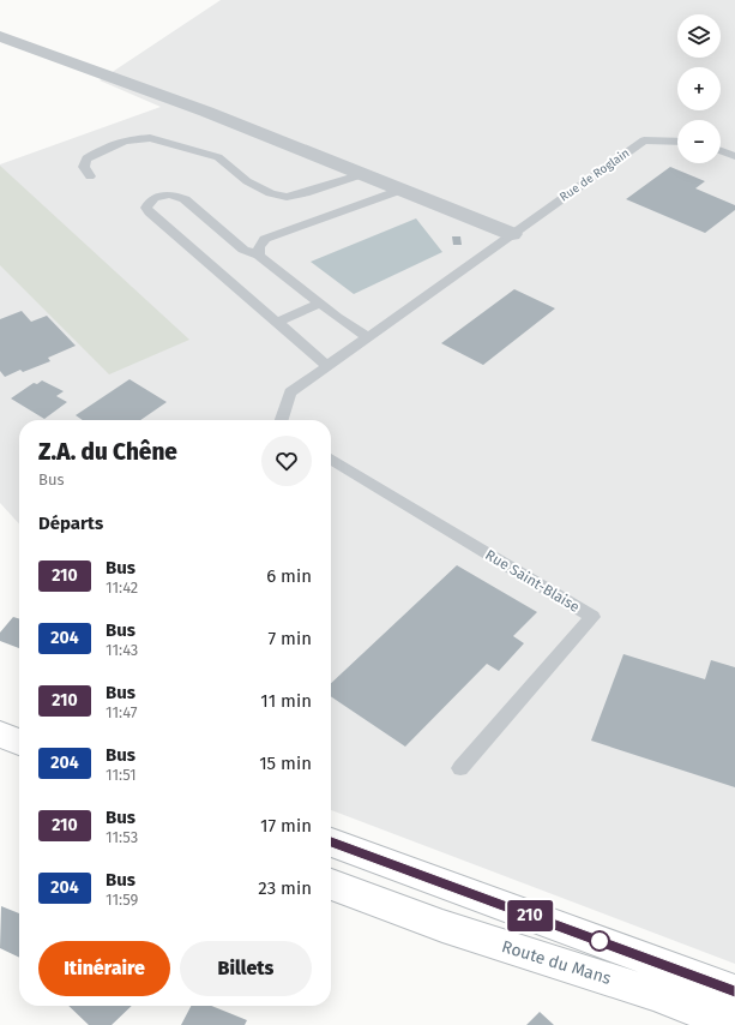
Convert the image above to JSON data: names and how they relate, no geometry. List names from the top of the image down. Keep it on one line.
{"streets":{"main road":["Route du Mans"],"lane":["Rue de Roglain","Rue Saint-Blaise"]},"lines":["bus line 210"],"page":{"on_map":"210","map_buttons":["+","−"],"heading":[["Z.A. du Chêne","Bus"],"Départs"],"list":[{"mark":"210","name":"Bus","note":"11:42","value":"6 min"},{"mark":"204","name":"Bus","note":"11:43","value":"7 min"},{"mark":"210","name":"Bus","note":"11:47","value":"11 min"},{"mark":"204","name":"Bus","note":"11:51","value":"15 min"},{"mark":"210","name":"Bus","note":"11:53","value":"17 min"},{"mark":"204","name":"Bus","note":"11:59","value":"23 min"}],"buttons":["Itinéraire","Billets"]}}
